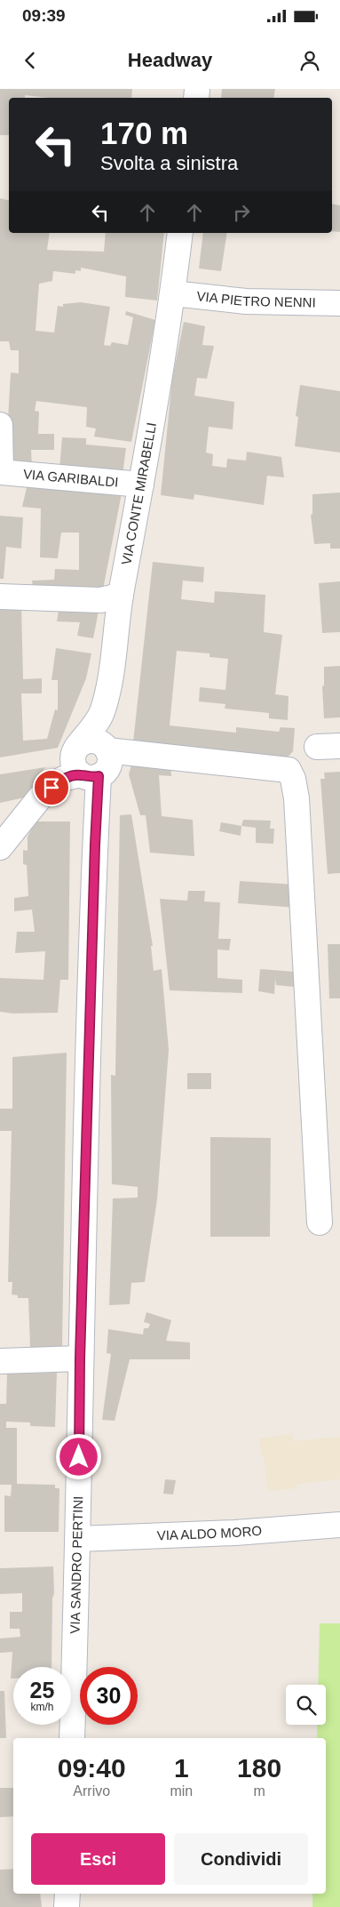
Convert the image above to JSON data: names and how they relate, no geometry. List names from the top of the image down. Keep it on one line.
{"streets":{"street":["VIA PIETRO NENNI","VIA GARIBALDI","VIA CONTE MIRABELLI","VIA ALDO MORO","VIA SANDRO PERTINI"]},"crossings":[["VIA PIETRO NENNI","VIA CONTE MIRABELLI"],["VIA GARIBALDI","VIA CONTE MIRABELLI"],["VIA CONTE MIRABELLI","VIA SANDRO PERTINI"],["VIA ALDO MORO","VIA SANDRO PERTINI"]],"page":{"status":"09:39","header":"Headway","turn":["170 m","Svolta a sinistra"],"speed":"25 km/h","limit":"30","eta":["09:40","Arrivo","1","min","180","m"],"buttons":["Esci","Condividi"]}}
